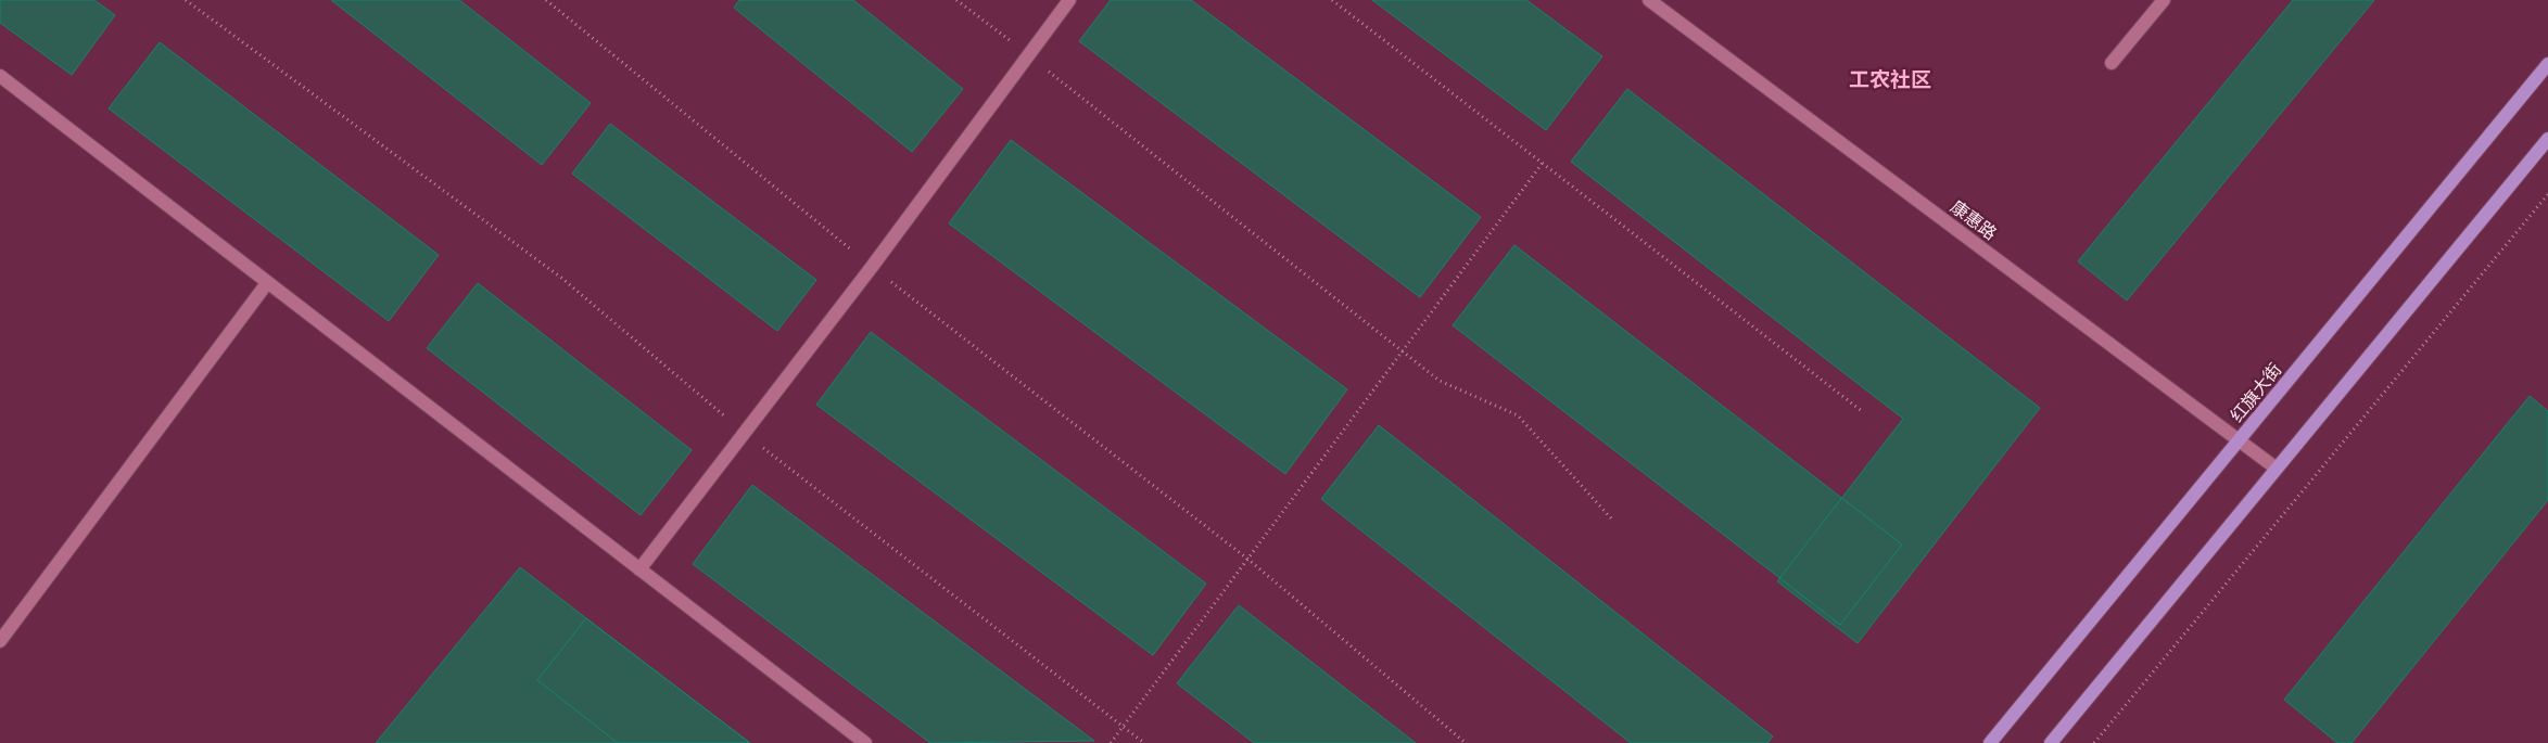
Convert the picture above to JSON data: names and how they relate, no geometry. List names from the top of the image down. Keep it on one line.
{"streets":{"main road":["红旗大街"],"street":["康惠路"]},"crossings":[["康惠路","红旗大街"]],"districts":["工农社区"]}
